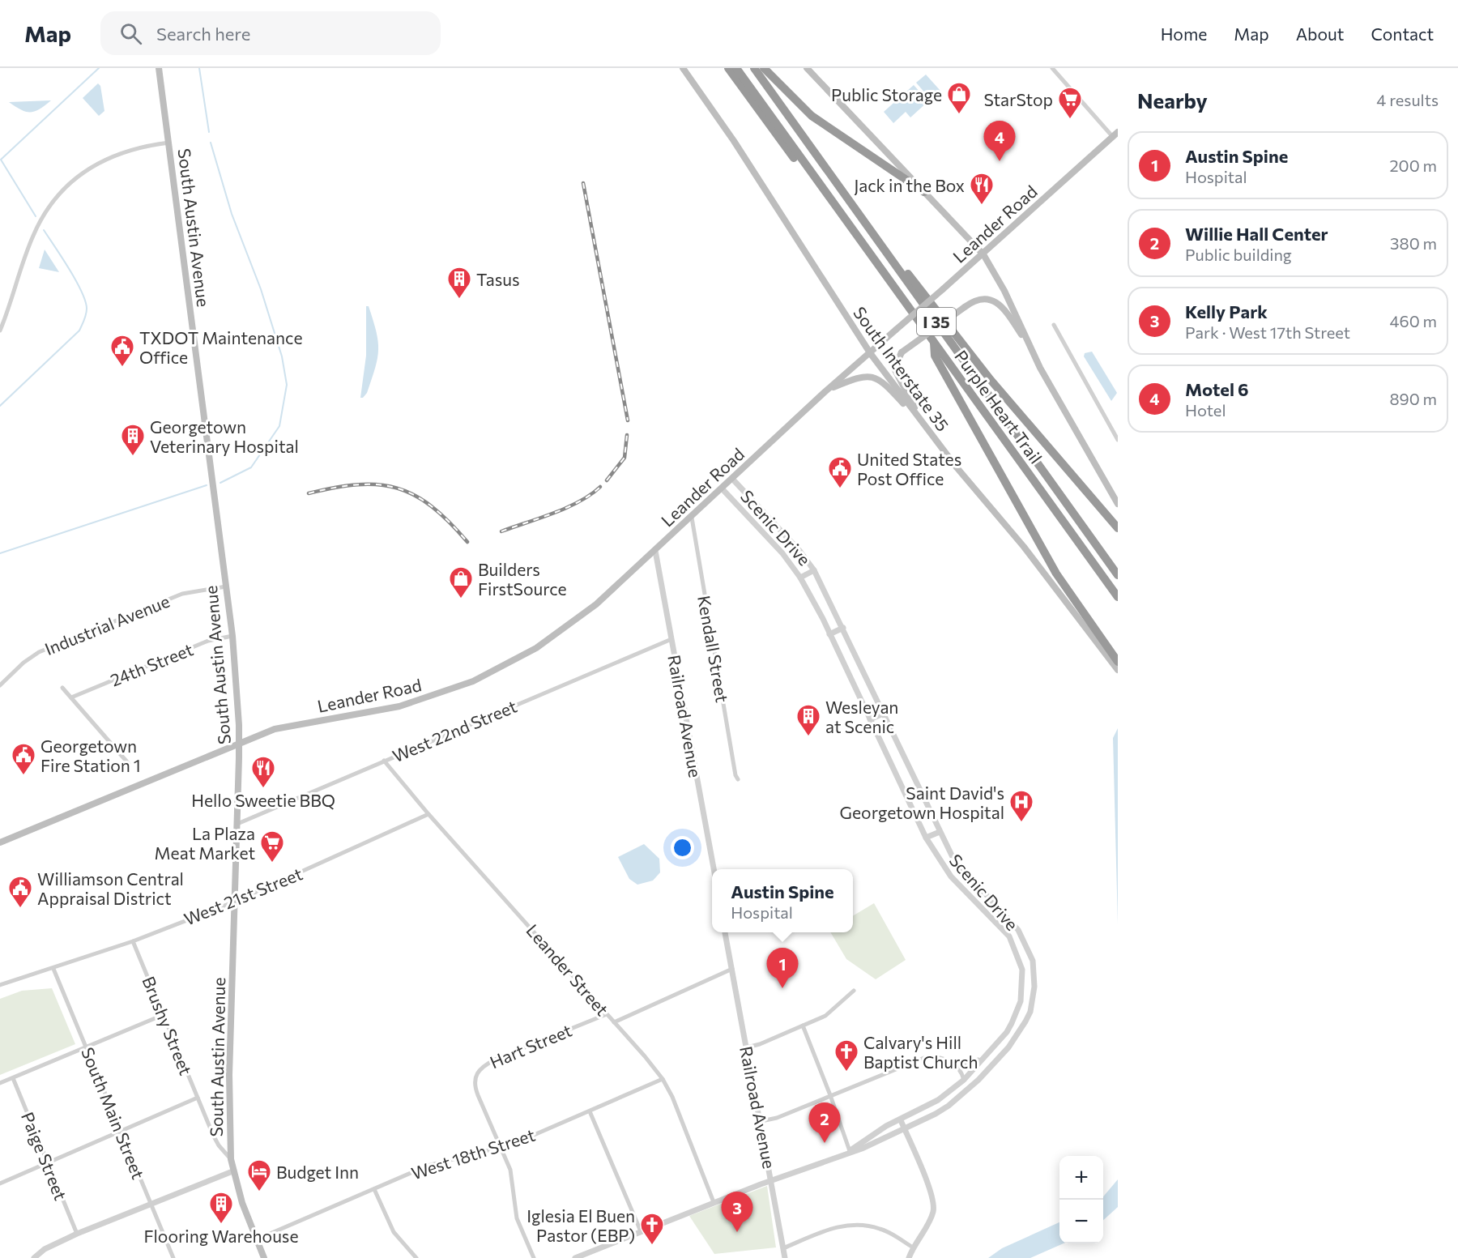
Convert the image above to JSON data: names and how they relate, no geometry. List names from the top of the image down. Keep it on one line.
{"streets":{"highway":["I 35","Purple Heart Trail"],"main road":["Leander Road","South Austin Avenue","South Interstate 35"],"street":["Scenic Drive","Industrial Avenue","Kendall Street","24th Street","Railroad Avenue","West 22nd Street","West 21st Street","Leander Street","Brushy Street","Hart Street","South Main Street","West 18th Street","Paige Street"]},"crossings":[["Leander Road","South Austin Avenue"],["Leander Road","South Interstate 35"],["Leander Road","Scenic Drive"],["Leander Road","Kendall Street"],["Leander Road","Railroad Avenue"],["South Austin Avenue","Industrial Avenue"],["South Austin Avenue","24th Street"],["South Austin Avenue","West 22nd Street"],["South Austin Avenue","West 21st Street"],["South Austin Avenue","Brushy Street"],["South Austin Avenue","West 18th Street"],["Railroad Avenue","West 22nd Street"],["West 22nd Street","Leander Street"],["West 21st Street","Leander Street"],["West 21st Street","Brushy Street"],["West 21st Street","South Main Street"],["Leander Street","Hart Street"],["Leander Street","West 18th Street"],["Hart Street","West 18th Street"]],"places":{"shop":["Public Storage","Builders FirstSource"],"supermarket":["StarStop","La Plaza Meat Market"],"restaurant":["Jack in the Box","Hello Sweetie BBQ"],"building":["Tasus","Georgetown Veterinary Hospital","Wesleyan at Scenic","Flooring Warehouse"],"public building":["TXDOT Maintenance Office","United States Post Office","Georgetown Fire Station 1","Williamson Central Appraisal District"],"hospital":["Saint David's Georgetown Hospital"],"church":["Calvary's Hill Baptist Church","Iglesia El Buen Pastor (EBP)"],"hotel":["Budget Inn"]},"page":{"header":"Map","search":"Search here","nav":["Home","Map","About","Contact"],"heading":["Nearby","4 results"],"pins":["4","1","2","3"],"list":[{"mark":"1","name":"Austin Spine","note":"Hospital","value":"200 m"},{"mark":"2","name":"Willie Hall Center","note":"Public building","value":"380 m"},{"mark":"3","name":"Kelly Park","note":"Park · West 17th Street","value":"460 m"},{"mark":"4","name":"Motel 6","note":"Hotel","value":"890 m"}],"popup":["Austin Spine","Hospital"],"map_buttons":["+","−"]}}
